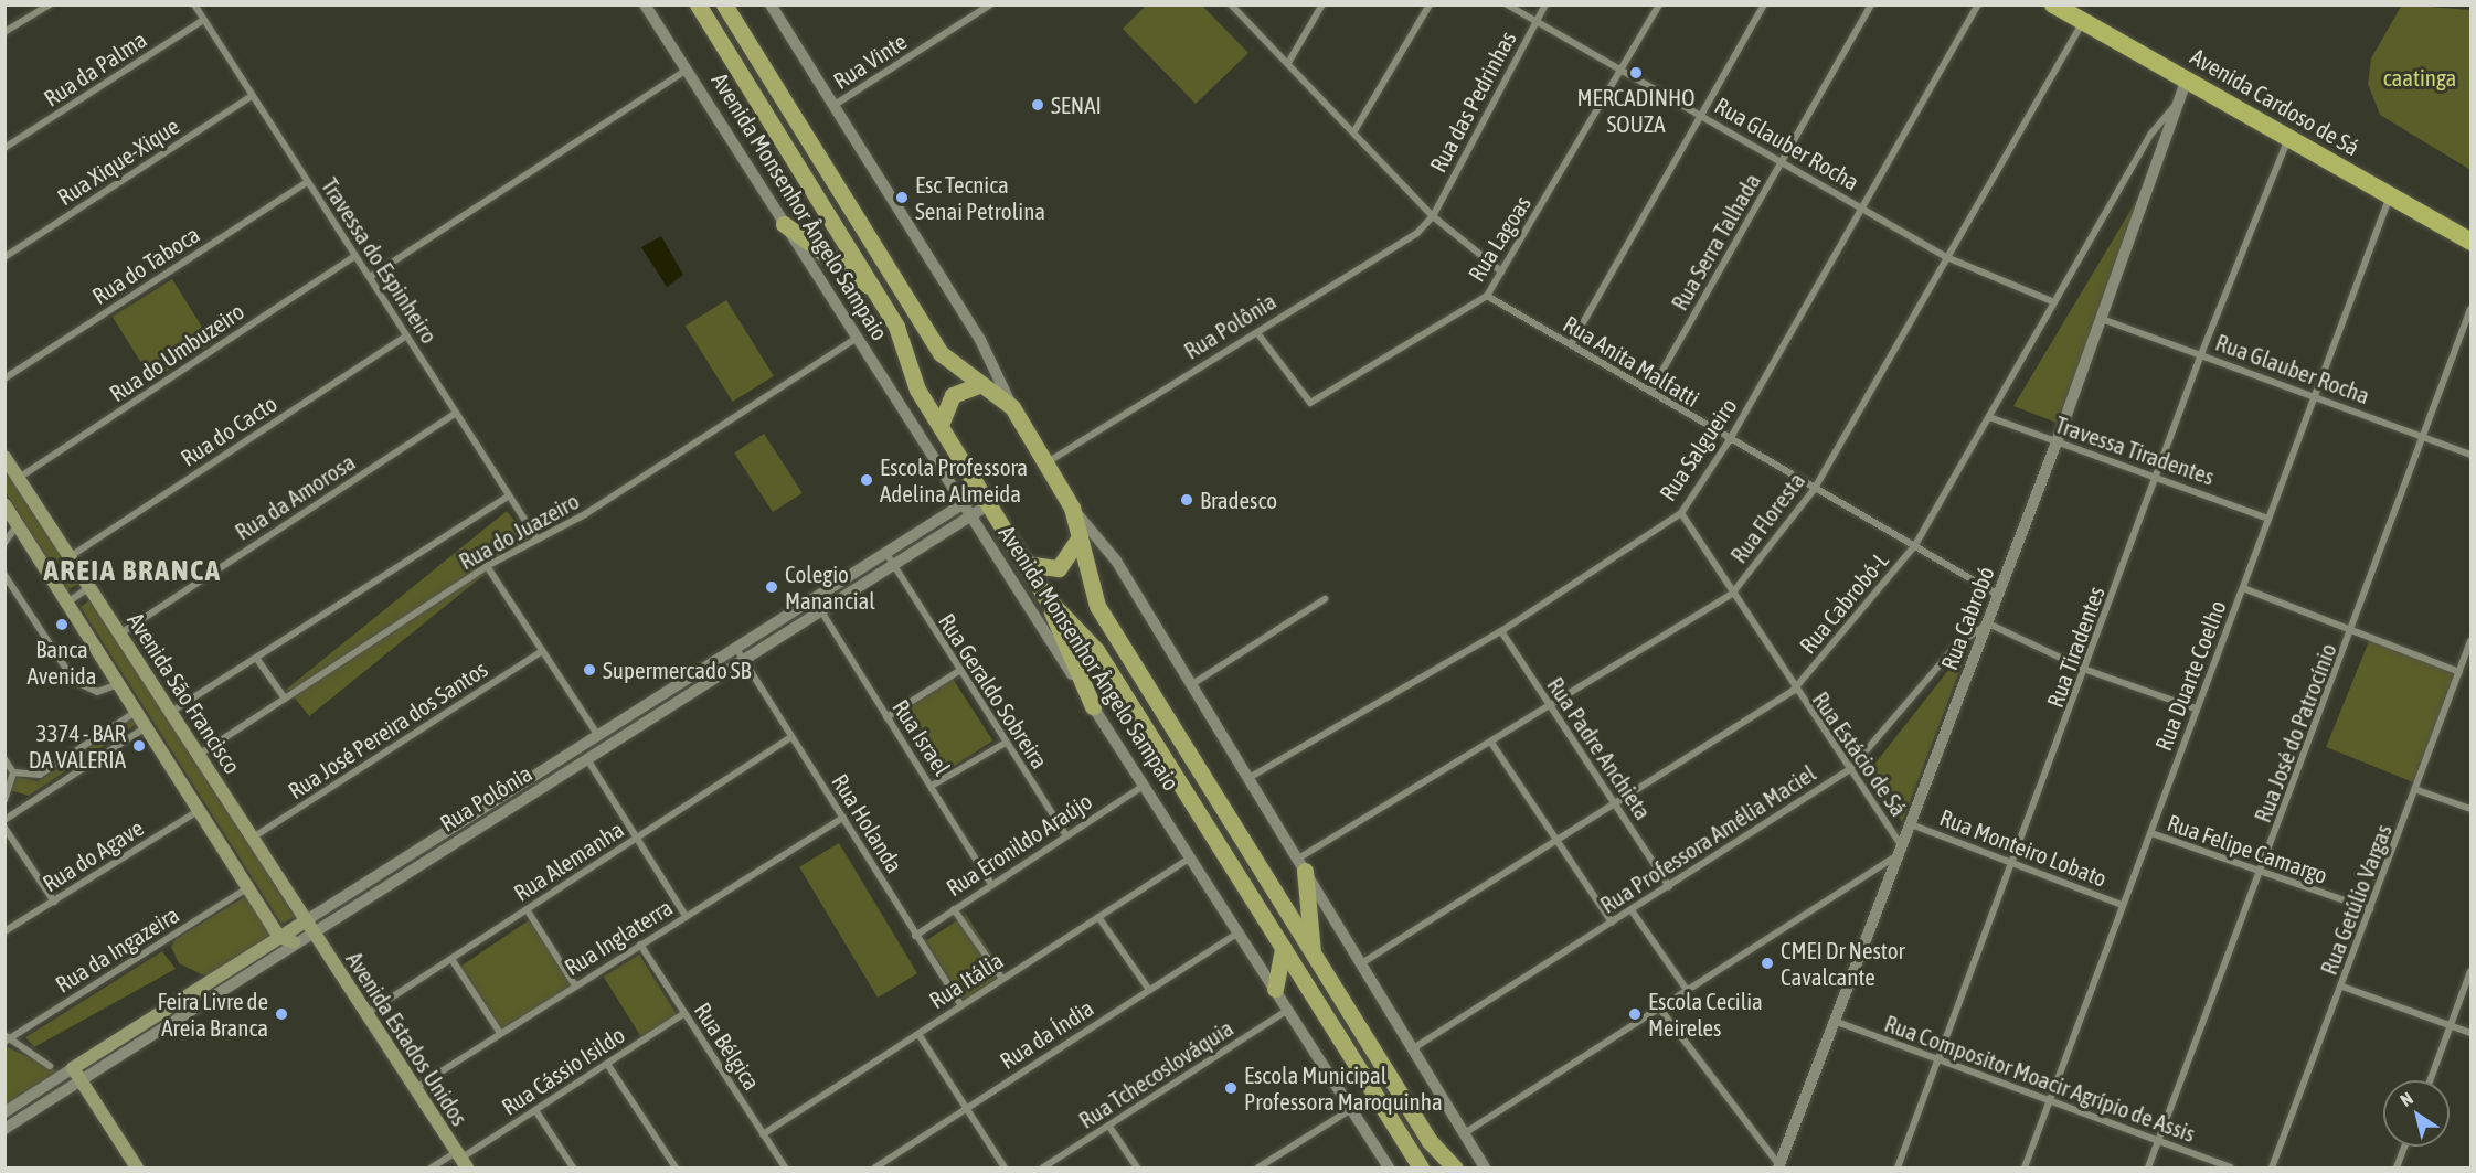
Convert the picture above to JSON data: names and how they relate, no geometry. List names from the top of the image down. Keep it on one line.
{"streets":{"highway":["Avenida Cardoso de Sá"],"main road":["Avenida Monsenhor Ângelo Sampaio","Rua Polônia","Avenida São Francisco","Avenida Estados Unidos"],"street":["Rua Vinte","Rua da Palma","Rua das Pedrinhas","Rua Glauber Rocha","Rua Xique-Xique","Rua Lagoas","Rua Serra Talhada","Travessa do Espinheiro","Rua do Taboca","Rua do Umbuzeiro","Rua Anita Malfatti","Rua do Cacto","Rua Salgueiro","Travessa Tiradentes","Rua da Amorosa","Rua Floresta","Rua do Juazeiro","Rua Cabrobó-L","Rua Cabrobó","Rua Tiradentes","Rua Duarte Coelho","Rua Geraldo Sobreira","Rua José Pereira dos Santos","Rua José do Patrocínio","Rua Israel","Rua Padre Anchieta","Rua Estácio de Sá","Rua Holanda","Rua Professora Amélia Maciel","Rua Eronildo Araújo","Rua Monteiro Lobato","Rua Felipe Camargo","Rua do Agave","Rua Alemanha","Rua Getúlio Vargas","Rua Inglaterra","Rua da Ingazeira","Rua Itália","Rua da Índia","Rua Bélgica","Rua Cássio Isildo","Rua Tchecoslováquia","Rua Compositor Moacir Agrípio de Assis"]},"crossings":[["Rua Vinte","Avenida Monsenhor Ângelo Sampaio"],["Rua da Palma","Travessa do Espinheiro"],["Rua das Pedrinhas","Rua Glauber Rocha"],["Rua das Pedrinhas","Rua Polônia"],["Avenida Cardoso de Sá","Rua Floresta"],["Avenida Cardoso de Sá","Rua Cabrobó"],["Avenida Cardoso de Sá","Rua Tiradentes"],["Avenida Cardoso de Sá","Rua Duarte Coelho"],["Rua Glauber Rocha","Rua Lagoas"],["Rua Glauber Rocha","Rua Serra Talhada"],["Rua Glauber Rocha","Rua Salgueiro"],["Rua Glauber Rocha","Rua Floresta"],["Rua Glauber Rocha","Rua Cabrobó-L"],["Rua Glauber Rocha","Rua Cabrobó"],["Rua Glauber Rocha","Rua Tiradentes"],["Rua Glauber Rocha","Rua Duarte Coelho"],["Rua Glauber Rocha","Rua José do Patrocínio"],["Rua Xique-Xique","Travessa do Espinheiro"],["Avenida Monsenhor Ângelo Sampaio","Rua Polônia"],["Avenida Monsenhor Ângelo Sampaio","Rua Salgueiro"],["Avenida Monsenhor Ângelo Sampaio","Rua Floresta"],["Avenida Monsenhor Ângelo Sampaio","Rua do Juazeiro"],["Avenida Monsenhor Ângelo Sampaio","Rua Cabrobó-L"],["Avenida Monsenhor Ângelo Sampaio","Rua Professora Amélia Maciel"],["Avenida Monsenhor Ângelo Sampaio","Rua Eronildo Araújo"],["Avenida Monsenhor Ângelo Sampaio","Rua Itália"],["Avenida Monsenhor Ângelo Sampaio","Rua da Índia"],["Avenida Monsenhor Ângelo Sampaio","Rua Tchecoslováquia"],["Rua Lagoas","Rua Polônia"],["Rua Lagoas","Rua Anita Malfatti"],["Rua Serra Talhada","Rua Anita Malfatti"],["Travessa do Espinheiro","Rua do Taboca"],["Travessa do Espinheiro","Rua do Umbuzeiro"],["Travessa do Espinheiro","Rua do Cacto"],["Travessa do Espinheiro","Rua da Amorosa"],["Travessa do Espinheiro","Rua do Juazeiro"],["Rua Polônia","Rua Geraldo Sobreira"],["Rua Polônia","Avenida São Francisco"],["Rua Polônia","Rua Israel"],["Rua Polônia","Rua Holanda"],["Rua Polônia","Avenida Estados Unidos"],["Rua do Umbuzeiro","Avenida São Francisco"],["Rua Anita Malfatti","Rua Salgueiro"],["Rua Anita Malfatti","Rua Floresta"],["Rua Anita Malfatti","Rua Cabrobó-L"],["Rua Anita Malfatti","Rua Cabrobó"],["Rua do Cacto","Avenida São Francisco"],["Rua Salgueiro","Rua Padre Anchieta"],["Rua Salgueiro","Rua Estácio de Sá"],["Travessa Tiradentes","Rua Cabrobó-L"],["Travessa Tiradentes","Rua Cabrobó"],["Travessa Tiradentes","Rua Tiradentes"],["Travessa Tiradentes","Rua Duarte Coelho"],["Rua da Amorosa","Avenida São Francisco"],["Rua Floresta","Rua Padre Anchieta"],["Rua Floresta","Rua Estácio de Sá"],["Rua do Juazeiro","Avenida São Francisco"],["Rua Cabrobó-L","Rua Cabrobó"],["Rua Cabrobó-L","Rua Padre Anchieta"],["Rua Cabrobó-L","Rua Estácio de Sá"],["Rua Cabrobó","Rua Estácio de Sá"],["Rua Cabrobó","Rua Professora Amélia Maciel"],["Rua Cabrobó","Rua Monteiro Lobato"],["Rua Cabrobó","Rua Compositor Moacir Agrípio de Assis"],["Rua Tiradentes","Rua Monteiro Lobato"],["Rua Tiradentes","Rua Compositor Moacir Agrípio de Assis"],["Rua Duarte Coelho","Rua Monteiro Lobato"],["Rua Duarte Coelho","Rua Felipe Camargo"],["Rua Duarte Coelho","Rua Compositor Moacir Agrípio de Assis"],["Rua Geraldo Sobreira","Rua Eronildo Araújo"],["Avenida São Francisco","Rua José Pereira dos Santos"],["Avenida São Francisco","Avenida Estados Unidos"],["Rua José do Patrocínio","Rua Felipe Camargo"],["Rua José do Patrocínio","Rua Compositor Moacir Agrípio de Assis"],["Rua Israel","Rua Eronildo Araújo"],["Rua Padre Anchieta","Rua Professora Amélia Maciel"],["Rua Estácio de Sá","Rua Professora Amélia Maciel"],["Rua Holanda","Rua Eronildo Araújo"],["Rua Holanda","Rua Alemanha"],["Rua Holanda","Rua Inglaterra"],["Rua Holanda","Rua Itália"],["Rua Felipe Camargo","Rua Getúlio Vargas"],["Rua Alemanha","Avenida Estados Unidos"],["Rua Inglaterra","Avenida Estados Unidos"],["Rua Inglaterra","Rua Bélgica"],["Rua Itália","Rua Bélgica"],["Avenida Estados Unidos","Rua Cássio Isildo"],["Rua Bélgica","Rua Cássio Isildo"]],"districts":["AREIA BRANCA"],"parks":["caatinga"],"places":["MERCADINHO SOUZA","SENAI","Esc Tecnica Senai Petrolina","Escola Professora Adelina Almeida","Bradesco","Colegio Manancial","Banca Avenida","Supermercado SB","3374 - BAR DA VALERIA","CMEI Dr Nestor Cavalcante","Feira Livre de Areia Branca","Escola Cecilia Meireles","Escola Municipal Professora Maroquinha"],"north":"top left"}
